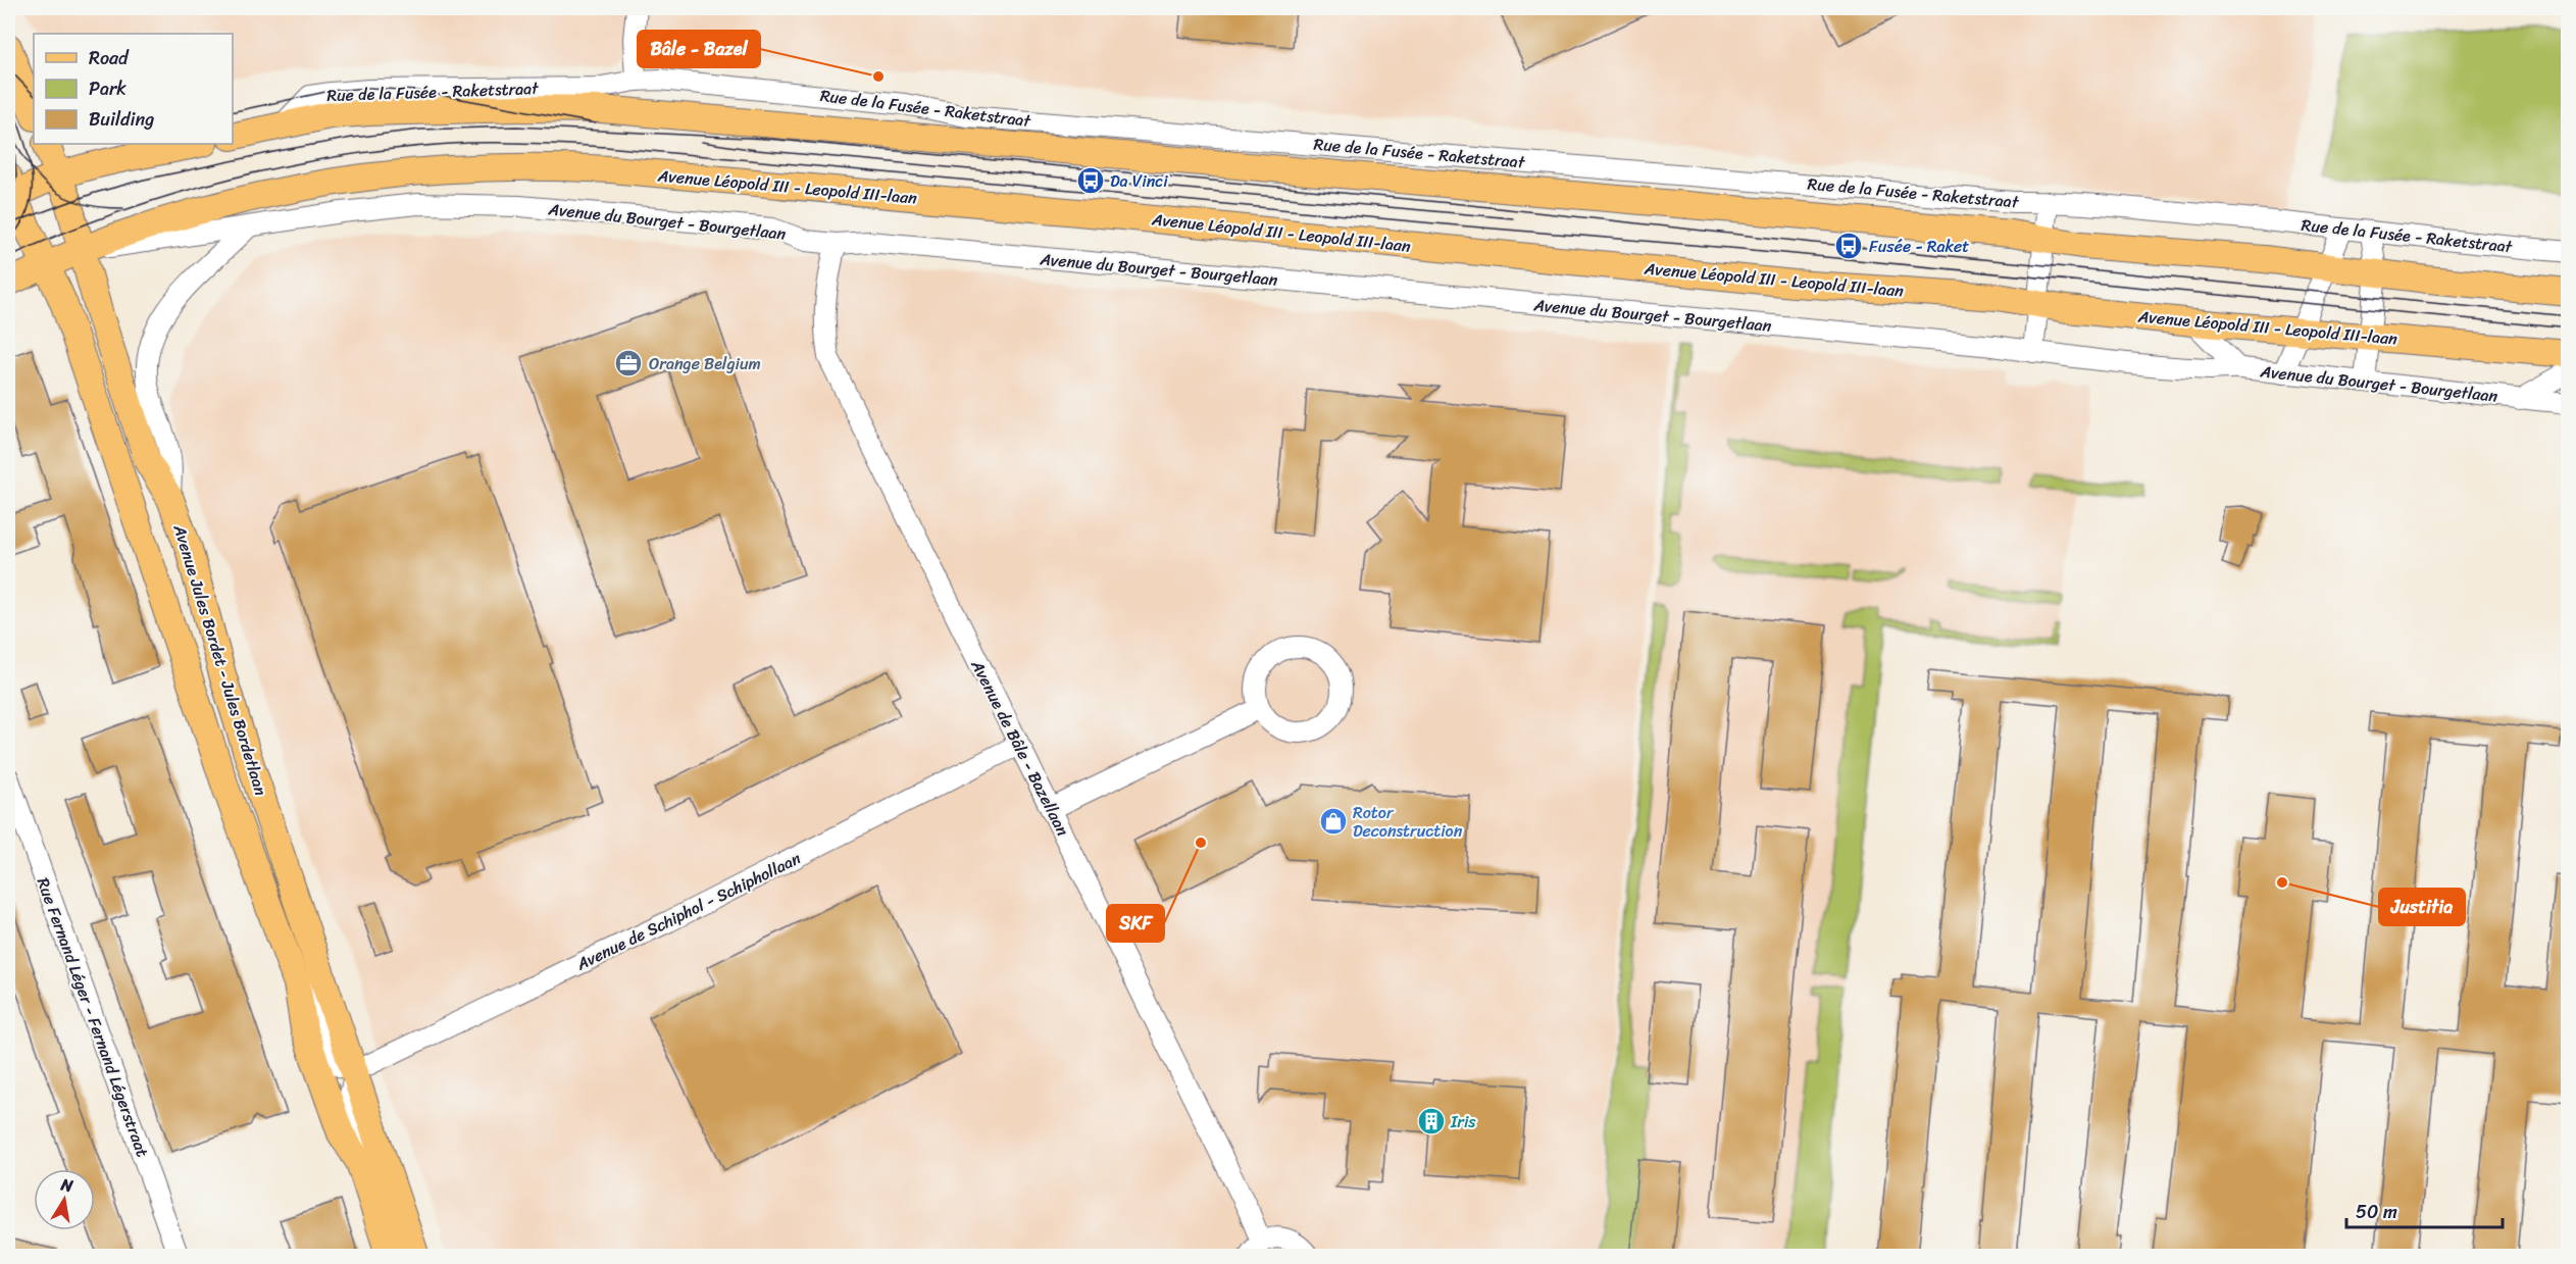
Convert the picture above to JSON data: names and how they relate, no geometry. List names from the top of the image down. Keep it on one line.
{"streets":{"main road":["Avenue Léopold III - Leopold III-laan","Avenue Jules Bordet - Jules Bordetlaan"],"street":["Rue de la Fusée - Raketstraat","Avenue du Bourget - Bourgetlaan","Avenue de Bâle - Bazellaan","Avenue de Schiphol - Schiphollaan","Rue Fernand Léger - Fernand Légerstraat"]},"crossings":[["Avenue Léopold III - Leopold III-laan","Avenue du Bourget - Bourgetlaan"],["Avenue Léopold III - Leopold III-laan","Avenue Jules Bordet - Jules Bordetlaan"],["Avenue du Bourget - Bourgetlaan","Avenue Jules Bordet - Jules Bordetlaan"],["Avenue du Bourget - Bourgetlaan","Avenue de Bâle - Bazellaan"],["Avenue Jules Bordet - Jules Bordetlaan","Avenue de Schiphol - Schiphollaan"],["Avenue de Bâle - Bazellaan","Avenue de Schiphol - Schiphollaan"]],"places":{"other":["Bâle - Bazel","SKF","Justitia"],"bus stop":["Da Vinci","Fusée - Raket"],"office":["Orange Belgium"],"shop":["Rotor Deconstruction"],"building":["Iris"]},"legend":["Road","Park","Building"],"scale_bar":"50 m","north":"top"}
